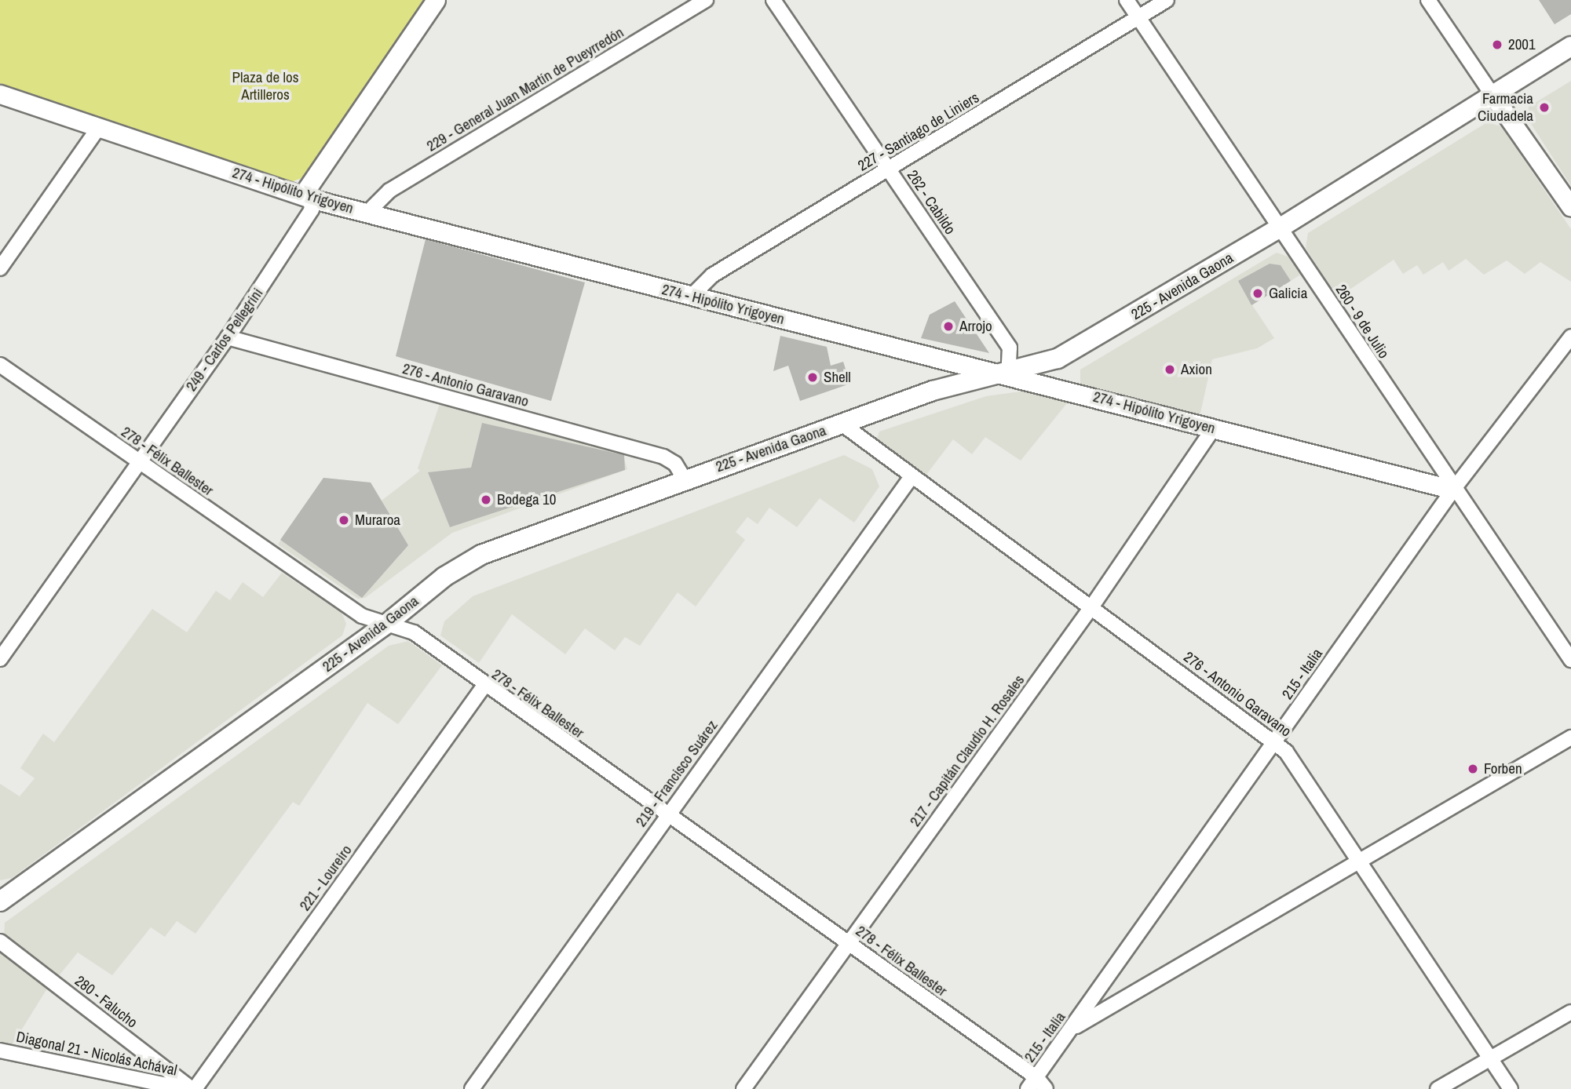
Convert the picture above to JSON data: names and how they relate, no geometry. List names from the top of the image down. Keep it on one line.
{"streets":{"main road":["225 - Avenida Gaona"],"street":["229 - General Juan Martín de Pueyrredón","227 - Santiago de Liniers","274 - Hipólito Yrigoyen","262 - Cabildo","260 - 9 de Julio","249 - Carlos Pellegrini","276 - Antonio Garavano","278 - Félix Ballester","215 - Italia","217 - Capitán Claudio H. Rosales","219 - Francisco Suárez","221 - Loureiro","280 - Falucho","Diagonal 21 - Nicolás Achával"]},"crossings":[["229 - General Juan Martín de Pueyrredón","274 - Hipólito Yrigoyen"],["227 - Santiago de Liniers","274 - Hipólito Yrigoyen"],["227 - Santiago de Liniers","262 - Cabildo"],["227 - Santiago de Liniers","260 - 9 de Julio"],["274 - Hipólito Yrigoyen","262 - Cabildo"],["274 - Hipólito Yrigoyen","225 - Avenida Gaona"],["274 - Hipólito Yrigoyen","260 - 9 de Julio"],["274 - Hipólito Yrigoyen","249 - Carlos Pellegrini"],["274 - Hipólito Yrigoyen","215 - Italia"],["274 - Hipólito Yrigoyen","217 - Capitán Claudio H. Rosales"],["262 - Cabildo","225 - Avenida Gaona"],["225 - Avenida Gaona","260 - 9 de Julio"],["225 - Avenida Gaona","276 - Antonio Garavano"],["225 - Avenida Gaona","278 - Félix Ballester"],["260 - 9 de Julio","215 - Italia"],["249 - Carlos Pellegrini","276 - Antonio Garavano"],["249 - Carlos Pellegrini","278 - Félix Ballester"],["276 - Antonio Garavano","215 - Italia"],["276 - Antonio Garavano","217 - Capitán Claudio H. Rosales"],["276 - Antonio Garavano","219 - Francisco Suárez"],["278 - Félix Ballester","215 - Italia"],["278 - Félix Ballester","217 - Capitán Claudio H. Rosales"],["278 - Félix Ballester","219 - Francisco Suárez"],["278 - Félix Ballester","221 - Loureiro"],["221 - Loureiro","280 - Falucho"]],"parks":["Plaza de los Artilleros"],"places":["2001","Farmacia Ciudadela","Galicia","Arrojo","Axion","Shell","Bodega 10","Muraroa","Forben"]}
